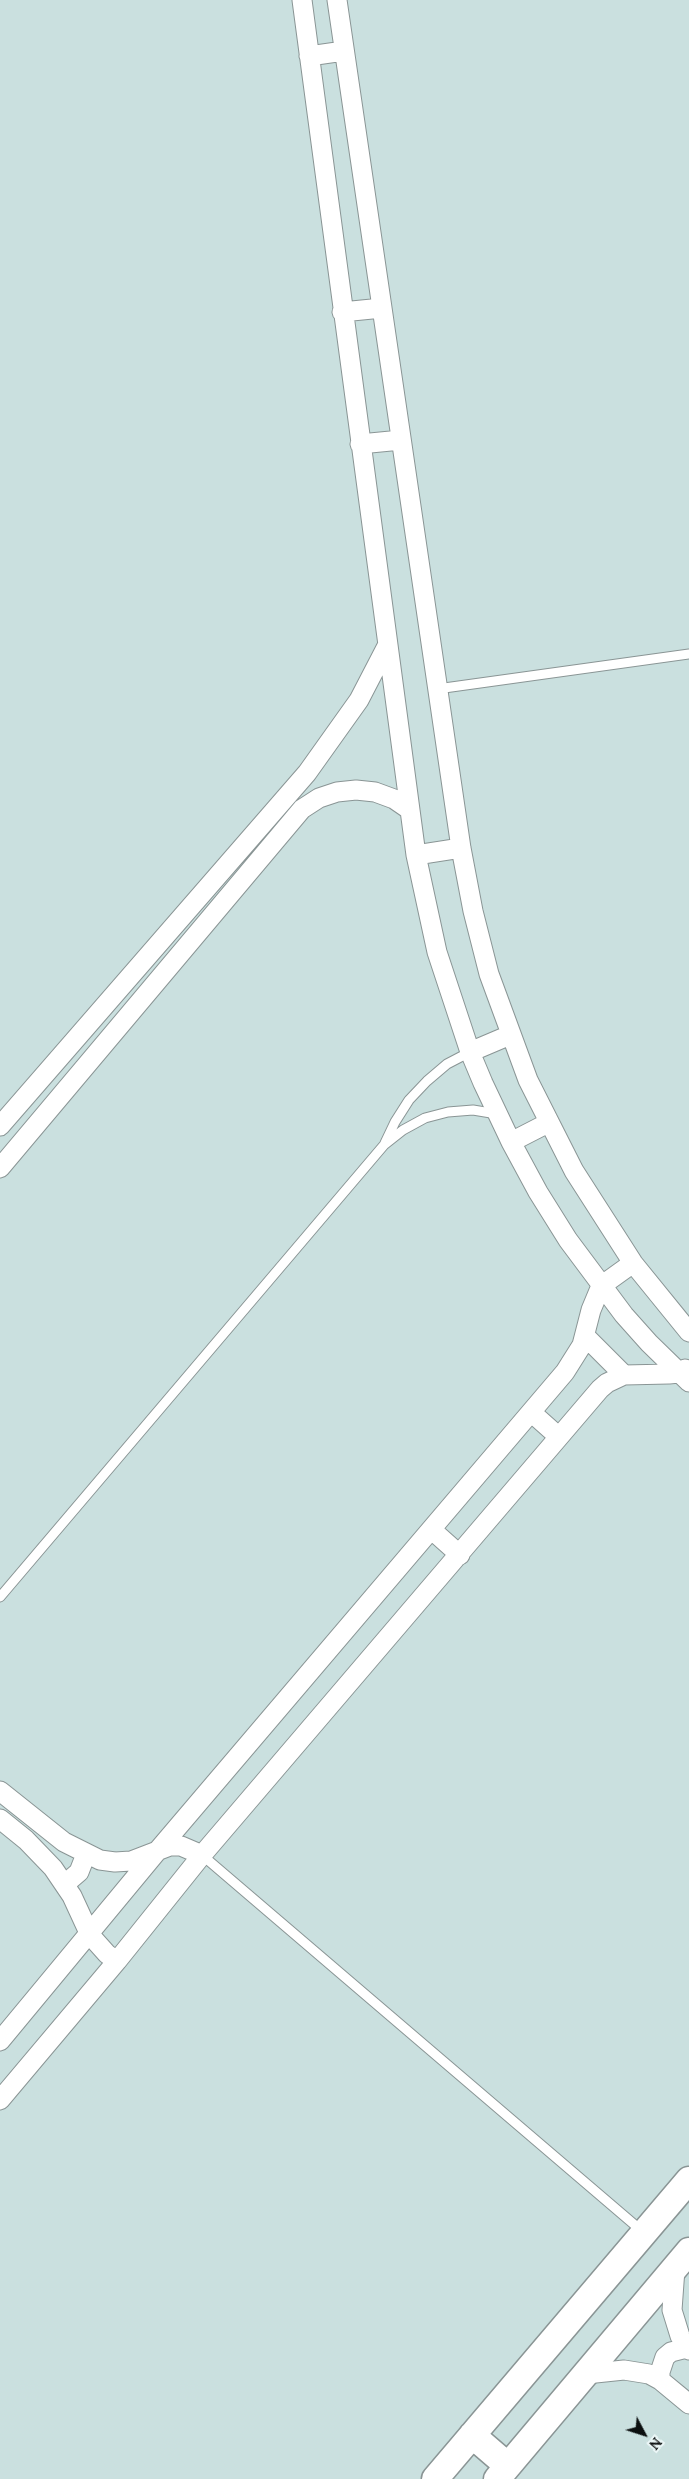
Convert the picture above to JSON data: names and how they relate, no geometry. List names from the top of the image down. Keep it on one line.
{"north":"bottom right"}
